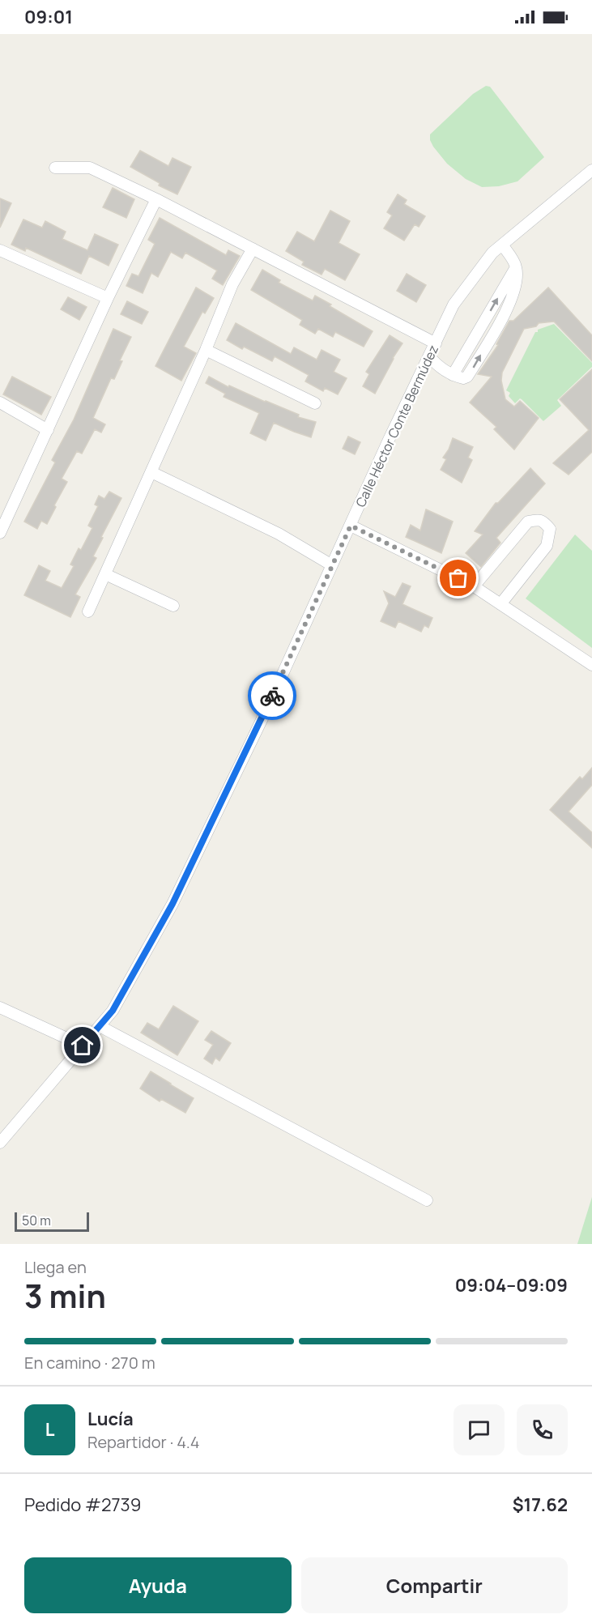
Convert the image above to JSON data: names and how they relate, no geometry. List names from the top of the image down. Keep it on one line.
{"streets":{"street":["Calle Héctor Conte Bermúdez"]},"scale_bar":"50 m","page":{"status":"09:01","scale":"50 m","heading":["3 min","Llega en","09:04–09:09"],"panel":["Lucía","Repartidor · 4.4","Pedido #2739","$17.62"],"bar":"En camino · 270 m","round":"L","buttons":["Ayuda","Compartir"]}}
